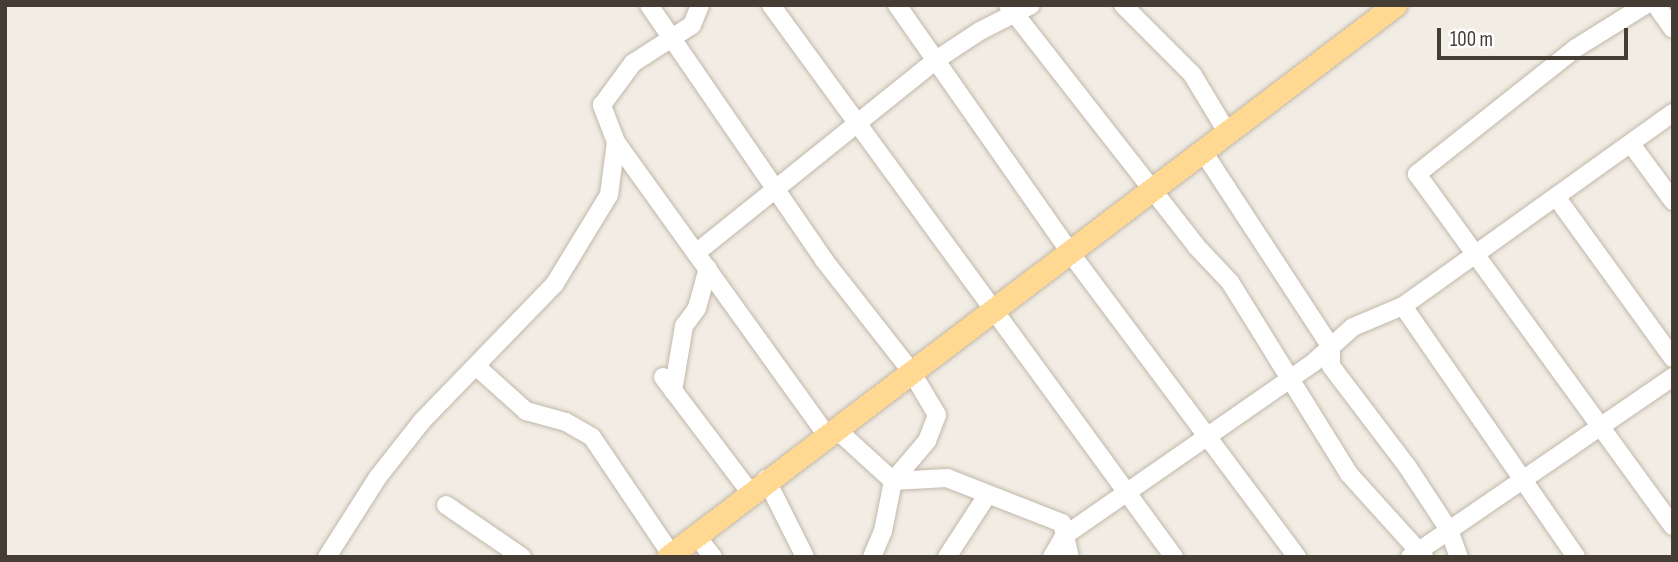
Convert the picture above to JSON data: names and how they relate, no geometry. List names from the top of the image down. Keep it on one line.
{"scale_bar":"100 m"}
